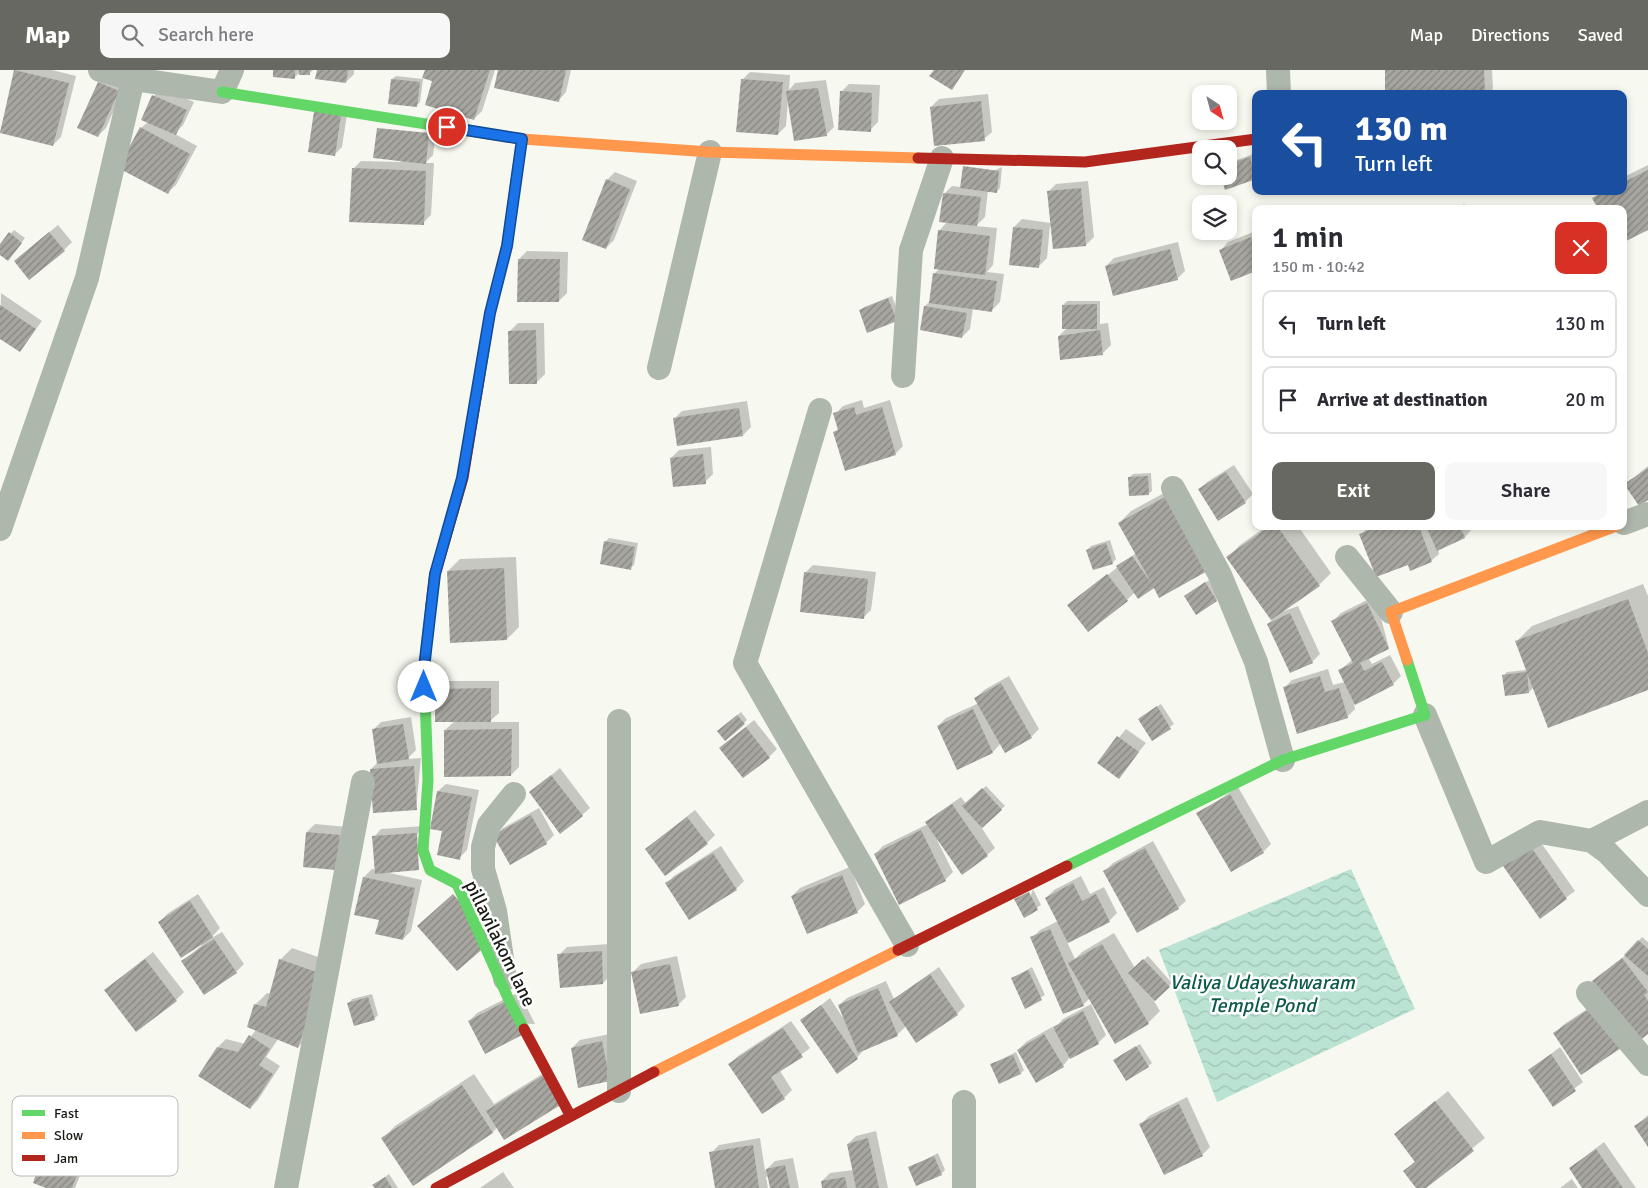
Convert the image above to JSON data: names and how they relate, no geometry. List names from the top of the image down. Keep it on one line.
{"streets":{"street":["pillavilakom lane"]},"water":["Valiya Udayeshwaram Temple Pond"],"legend":["Fast","Slow","Jam"],"north":"bottom right","page":{"header":"Map","search":"Search here","nav":["Map","Directions","Saved"],"turn":["130 m","Turn left"],"heading":["1 min","150 m · 10:42"],"list":[{"name":"Turn left","value":"130 m"},{"name":"Arrive at destination","value":"20 m"}],"buttons":["Exit","Share"]}}
